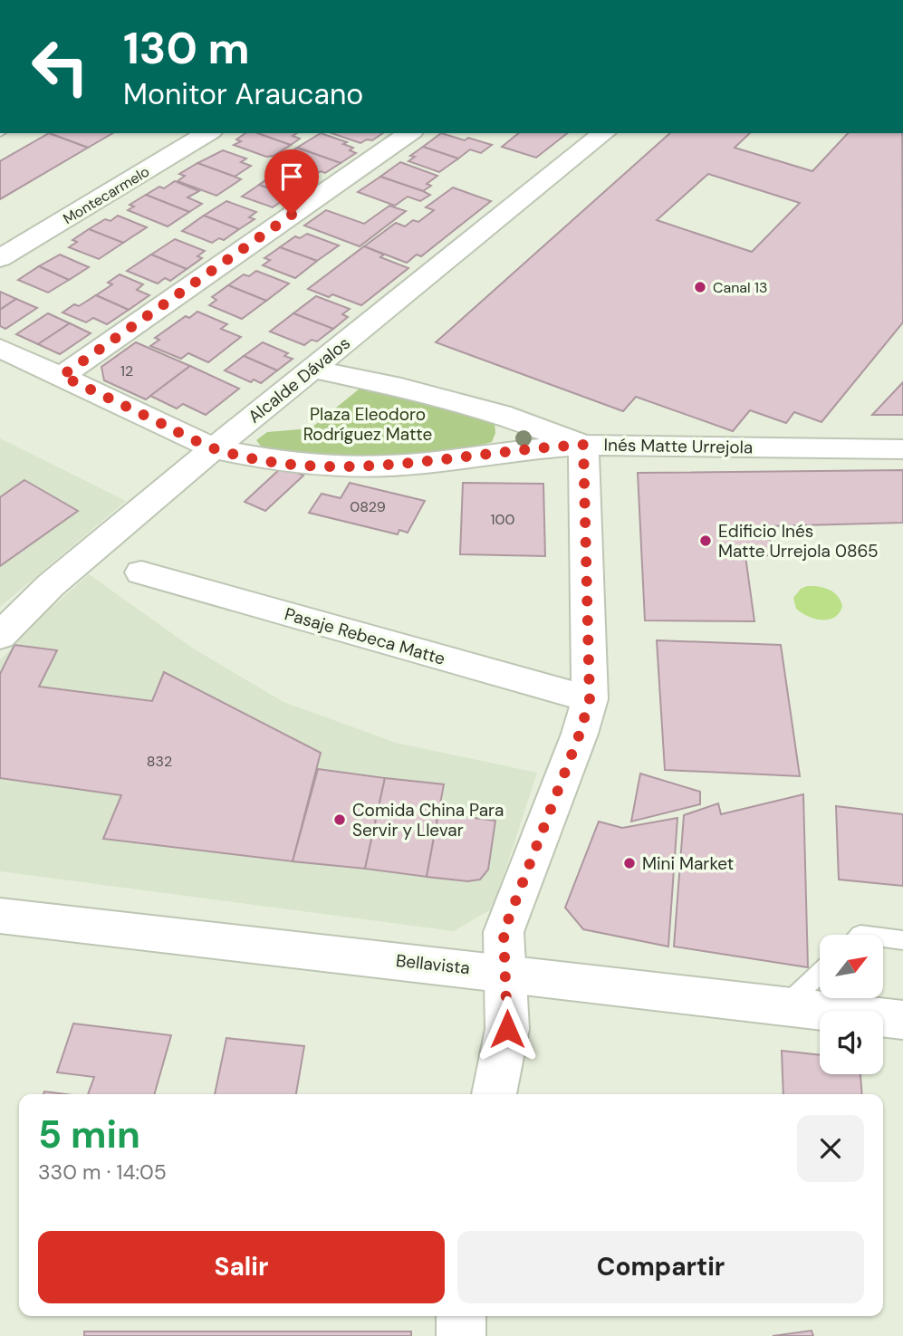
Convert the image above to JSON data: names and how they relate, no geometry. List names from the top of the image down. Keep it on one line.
{"streets":{"street":["Montecarmelo","Alcalde Dávalos","Inés Matte Urrejola","Pasaje Rebeca Matte","Bellavista"]},"crossings":[["Alcalde Dávalos","Inés Matte Urrejola"]],"parks":["Plaza Eleodoro Rodríguez Matte"],"places":["Canal 13","Edificio Inés Matte Urrejola 0865","Comida China Para Servir y Llevar","Mini Market"],"house_numbers":["12","0829","100","832"],"north":"top right","page":{"turn":["130 m","Monitor Araucano"],"heading":["5 min","330 m · 14:05"],"buttons":["Salir","Compartir"]}}
